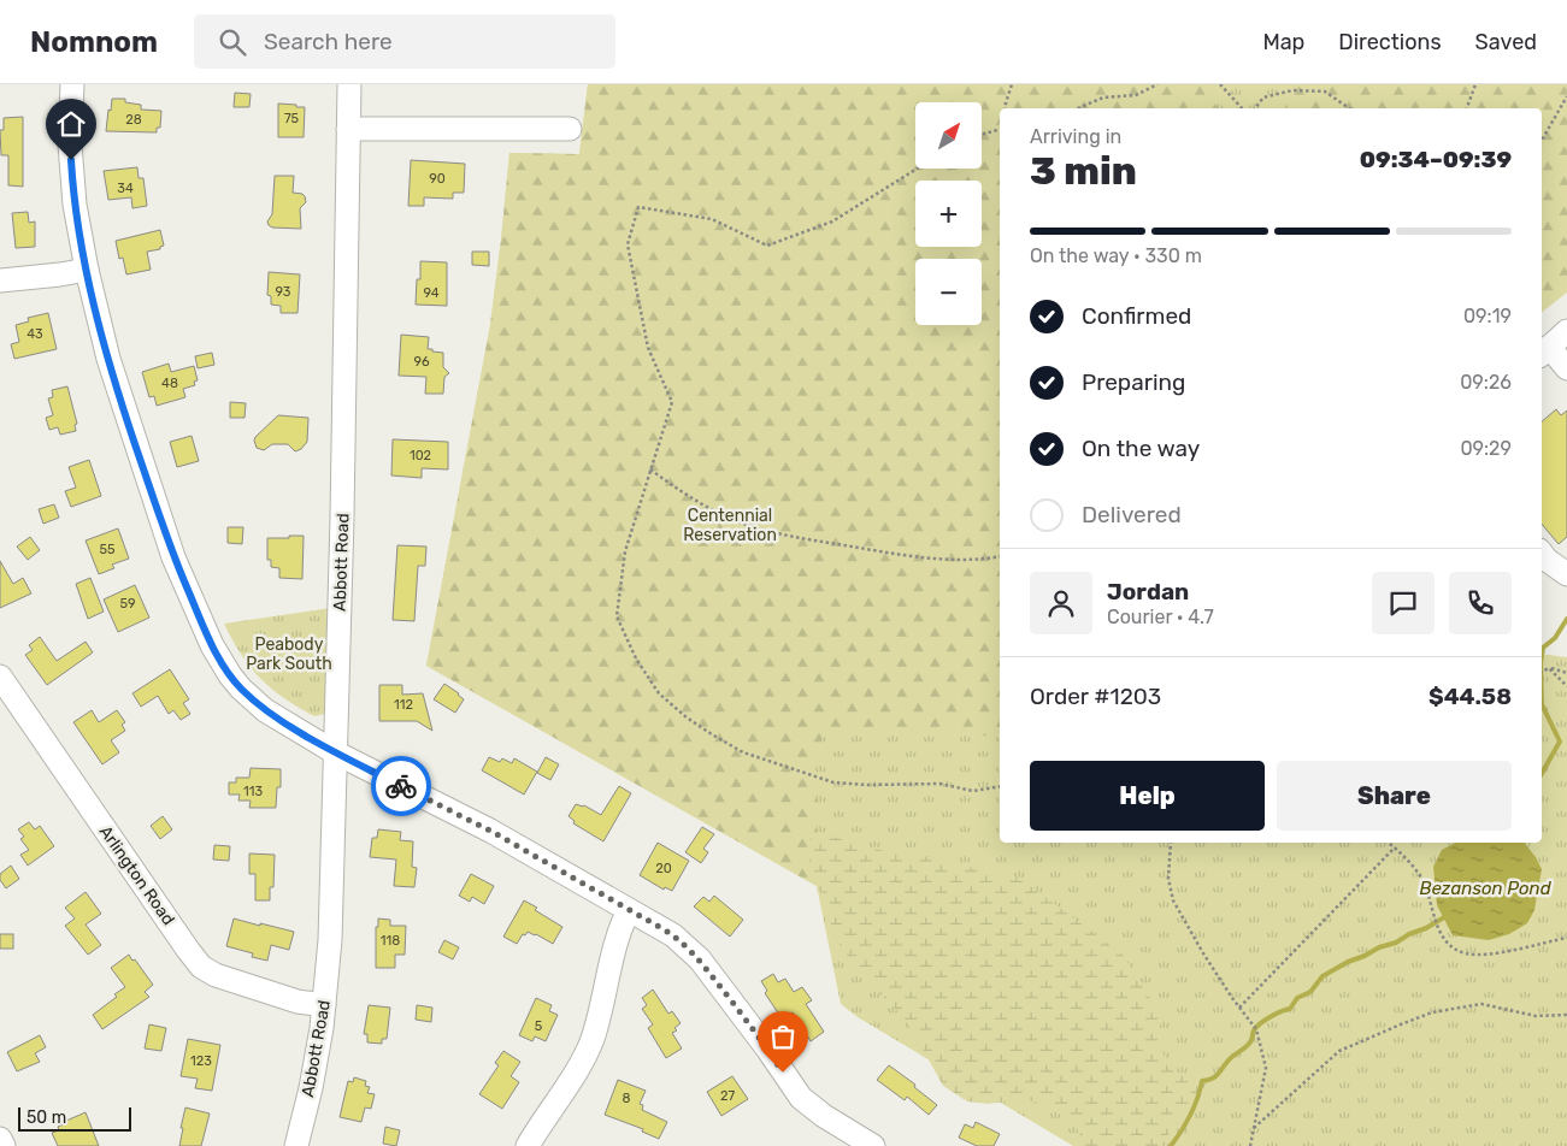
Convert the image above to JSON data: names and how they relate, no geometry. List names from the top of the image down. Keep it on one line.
{"streets":{"street":["Abbott Road","Arlington Road"]},"crossings":[["Abbott Road","Arlington Road"]],"water":["Bezanson Pond"],"parks":["Centennial Reservation","Peabody Park South"],"house_numbers":["75","28","90","34","93","94","43","96","48","102","55","59","112","113","20","118","5","123","27","8"],"scale_bar":"50 m","north":"top right","page":{"header":"Nomnom","search":"Search here","nav":["Map","Directions","Saved"],"map_buttons":["+","−"],"heading":["3 min","Arriving in","09:34–09:39"],"panel":["Jordan","Courier · 4.7","Order #1203","$44.58"],"bar":"On the way · 330 m","list":[["Confirmed","09:19"],["Preparing","09:26"],["On the way","09:29"],"Delivered"],"buttons":["Help","Share"],"scale":"50 m"}}
